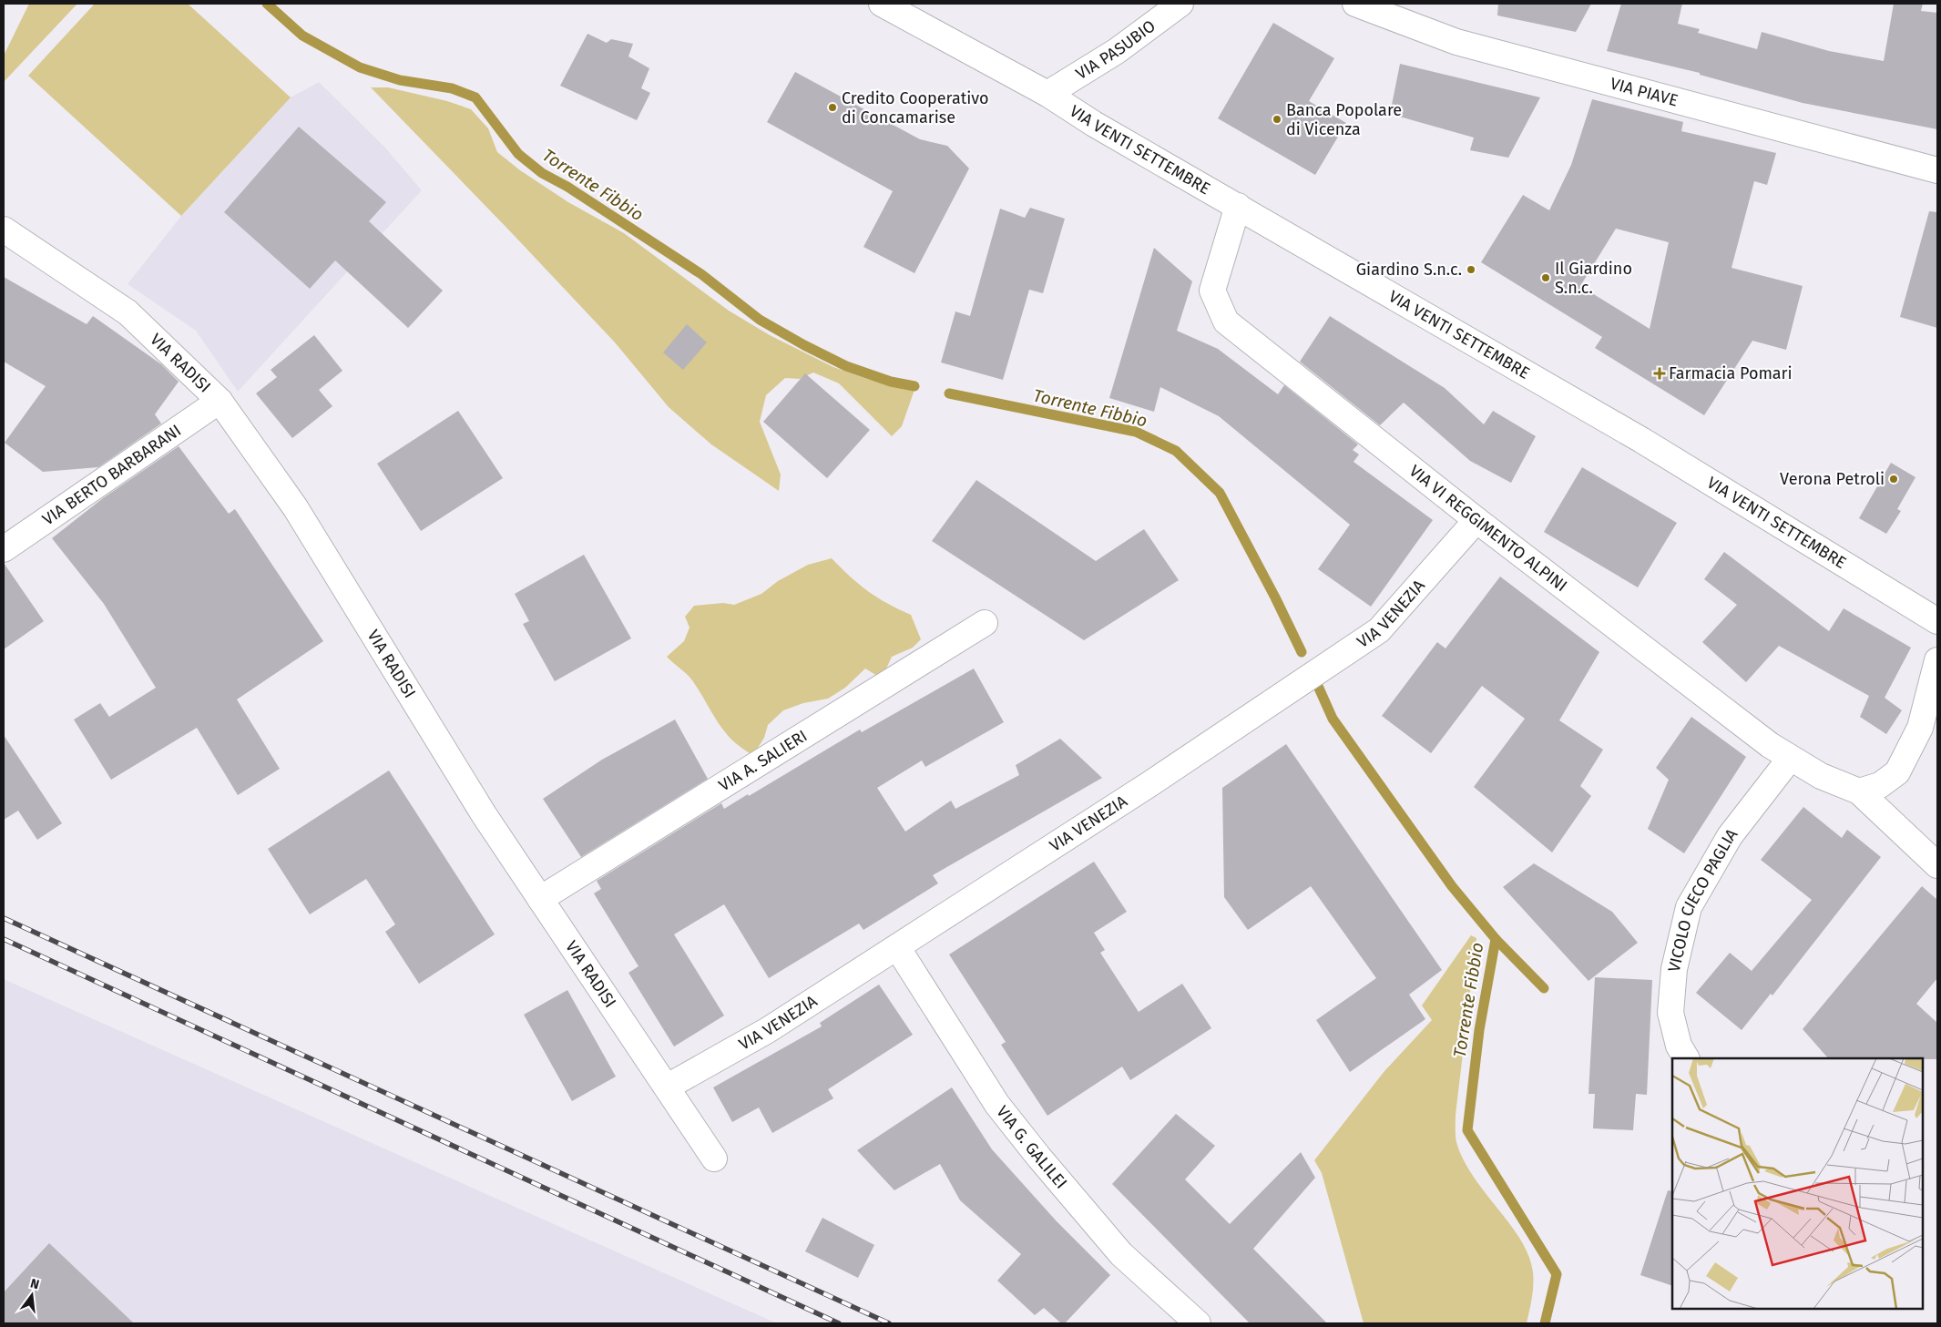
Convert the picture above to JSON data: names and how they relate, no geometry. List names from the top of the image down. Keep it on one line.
{"streets":{"street":["VIA PASUBIO","VIA PIAVE","VIA VENTI SETTEMBRE","VIA RADISI","VIA BERTO BARBARANI","VIA VI REGGIMENTO ALPINI","VIA VENEZIA","VIA A. SALIERI","VICOLO CIECO PAGLIA","VIA G. GALILEI"]},"crossings":[["VIA PASUBIO","VIA VENTI SETTEMBRE"],["VIA VENTI SETTEMBRE","VIA VI REGGIMENTO ALPINI"],["VIA RADISI","VIA BERTO BARBARANI"],["VIA RADISI","VIA VENEZIA"],["VIA RADISI","VIA A. SALIERI"],["VIA VI REGGIMENTO ALPINI","VIA VENEZIA"],["VIA VI REGGIMENTO ALPINI","VICOLO CIECO PAGLIA"],["VIA VENEZIA","VIA G. GALILEI"]],"water":["Torrente Fibbio"],"places":{"other":["Credito Cooperativo di Concamarise","Banca Popolare di Vicenza","Giardino S.n.c.","Il Giardino S.n.c.","Verona Petroli"],"health":["Farmacia Pomari"]},"north":"top"}
